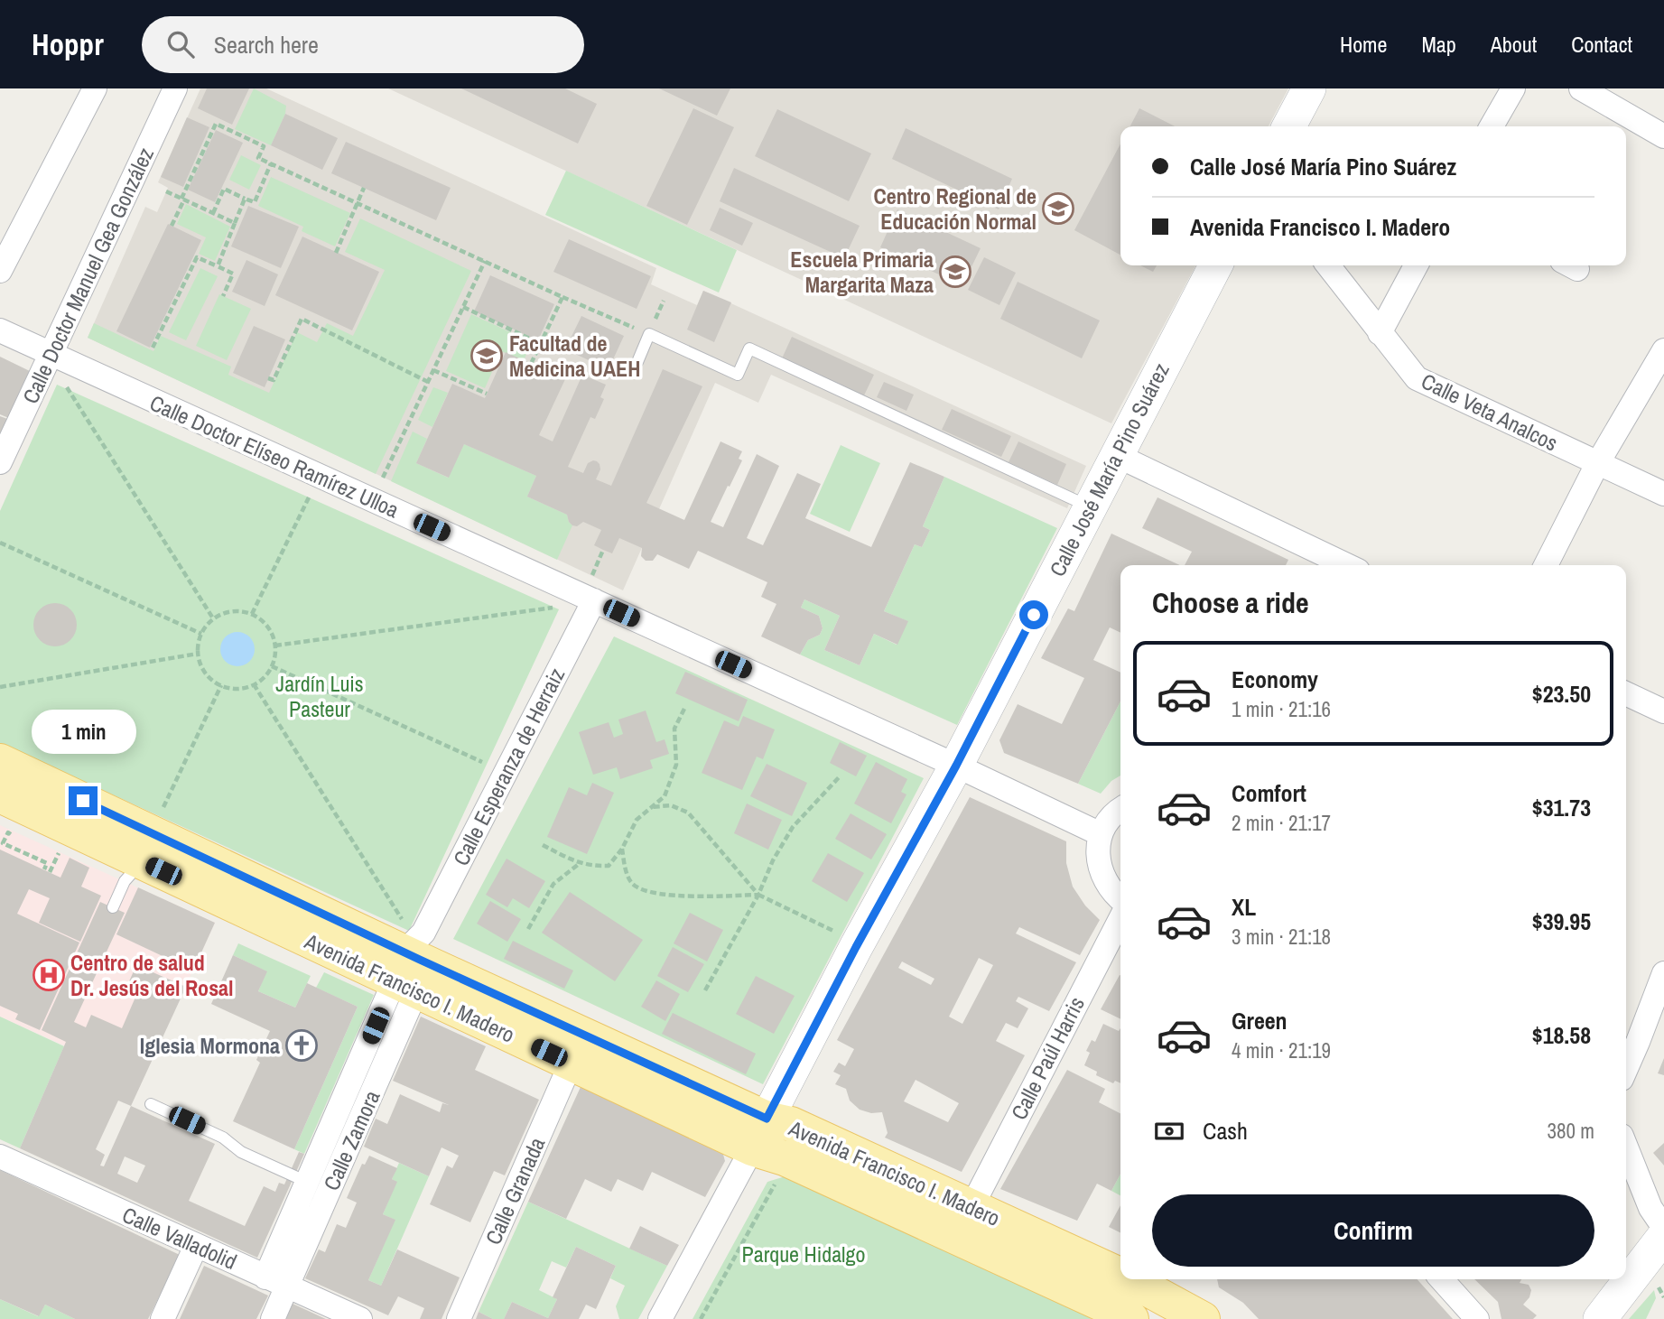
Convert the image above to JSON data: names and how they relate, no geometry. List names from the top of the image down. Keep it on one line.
{"streets":{"main road":["Calle José María Pino Suárez","Avenida Francisco I. Madero"],"street":["Calle Doctor Manuel Gea González","Calle Veta Analcos","Calle Doctor Elíseo Ramírez Ulloa","Calle Esperanza de Herraiz","Calle Paúl Harris","Calle Zamora","Calle Granada","Calle Valladolid"]},"crossings":[["Calle Doctor Manuel Gea González","Calle Doctor Elíseo Ramírez Ulloa"],["Calle Doctor Elíseo Ramírez Ulloa","Calle José María Pino Suárez"],["Calle Doctor Elíseo Ramírez Ulloa","Calle Esperanza de Herraiz"],["Calle José María Pino Suárez","Avenida Francisco I. Madero"],["Calle Esperanza de Herraiz","Avenida Francisco I. Madero"],["Calle Esperanza de Herraiz","Calle Zamora"],["Avenida Francisco I. Madero","Calle Paúl Harris"],["Avenida Francisco I. Madero","Calle Zamora"],["Avenida Francisco I. Madero","Calle Granada"],["Calle Zamora","Calle Valladolid"]],"parks":["Jardín Luis Pasteur","Parque Hidalgo"],"places":{"school or university":["Centro Regional de Educación Normal","Escuela Primaria Margarita Maza","Facultad de Medicina UAEH"],"hospital":["Centro de salud Dr. Jesús del Rosal"],"church":["Iglesia Mormona"]},"page":{"header":"Hoppr","search":"Search here","nav":["Home","Map","About","Contact"],"banner":["Calle José María Pino Suárez","Avenida Francisco I. Madero"],"heading":"Choose a ride","list":[{"name":"Economy","note":"1 min · 21:16","value":"$23.50"},{"name":"Comfort","note":"2 min · 21:17","value":"$31.73"},{"name":"XL","note":"3 min · 21:18","value":"$39.95"},{"name":"Green","note":"4 min · 21:19","value":"$18.58"}],"bubble":"1 min","pay":["Cash","380 m"],"buttons":"Confirm"}}
